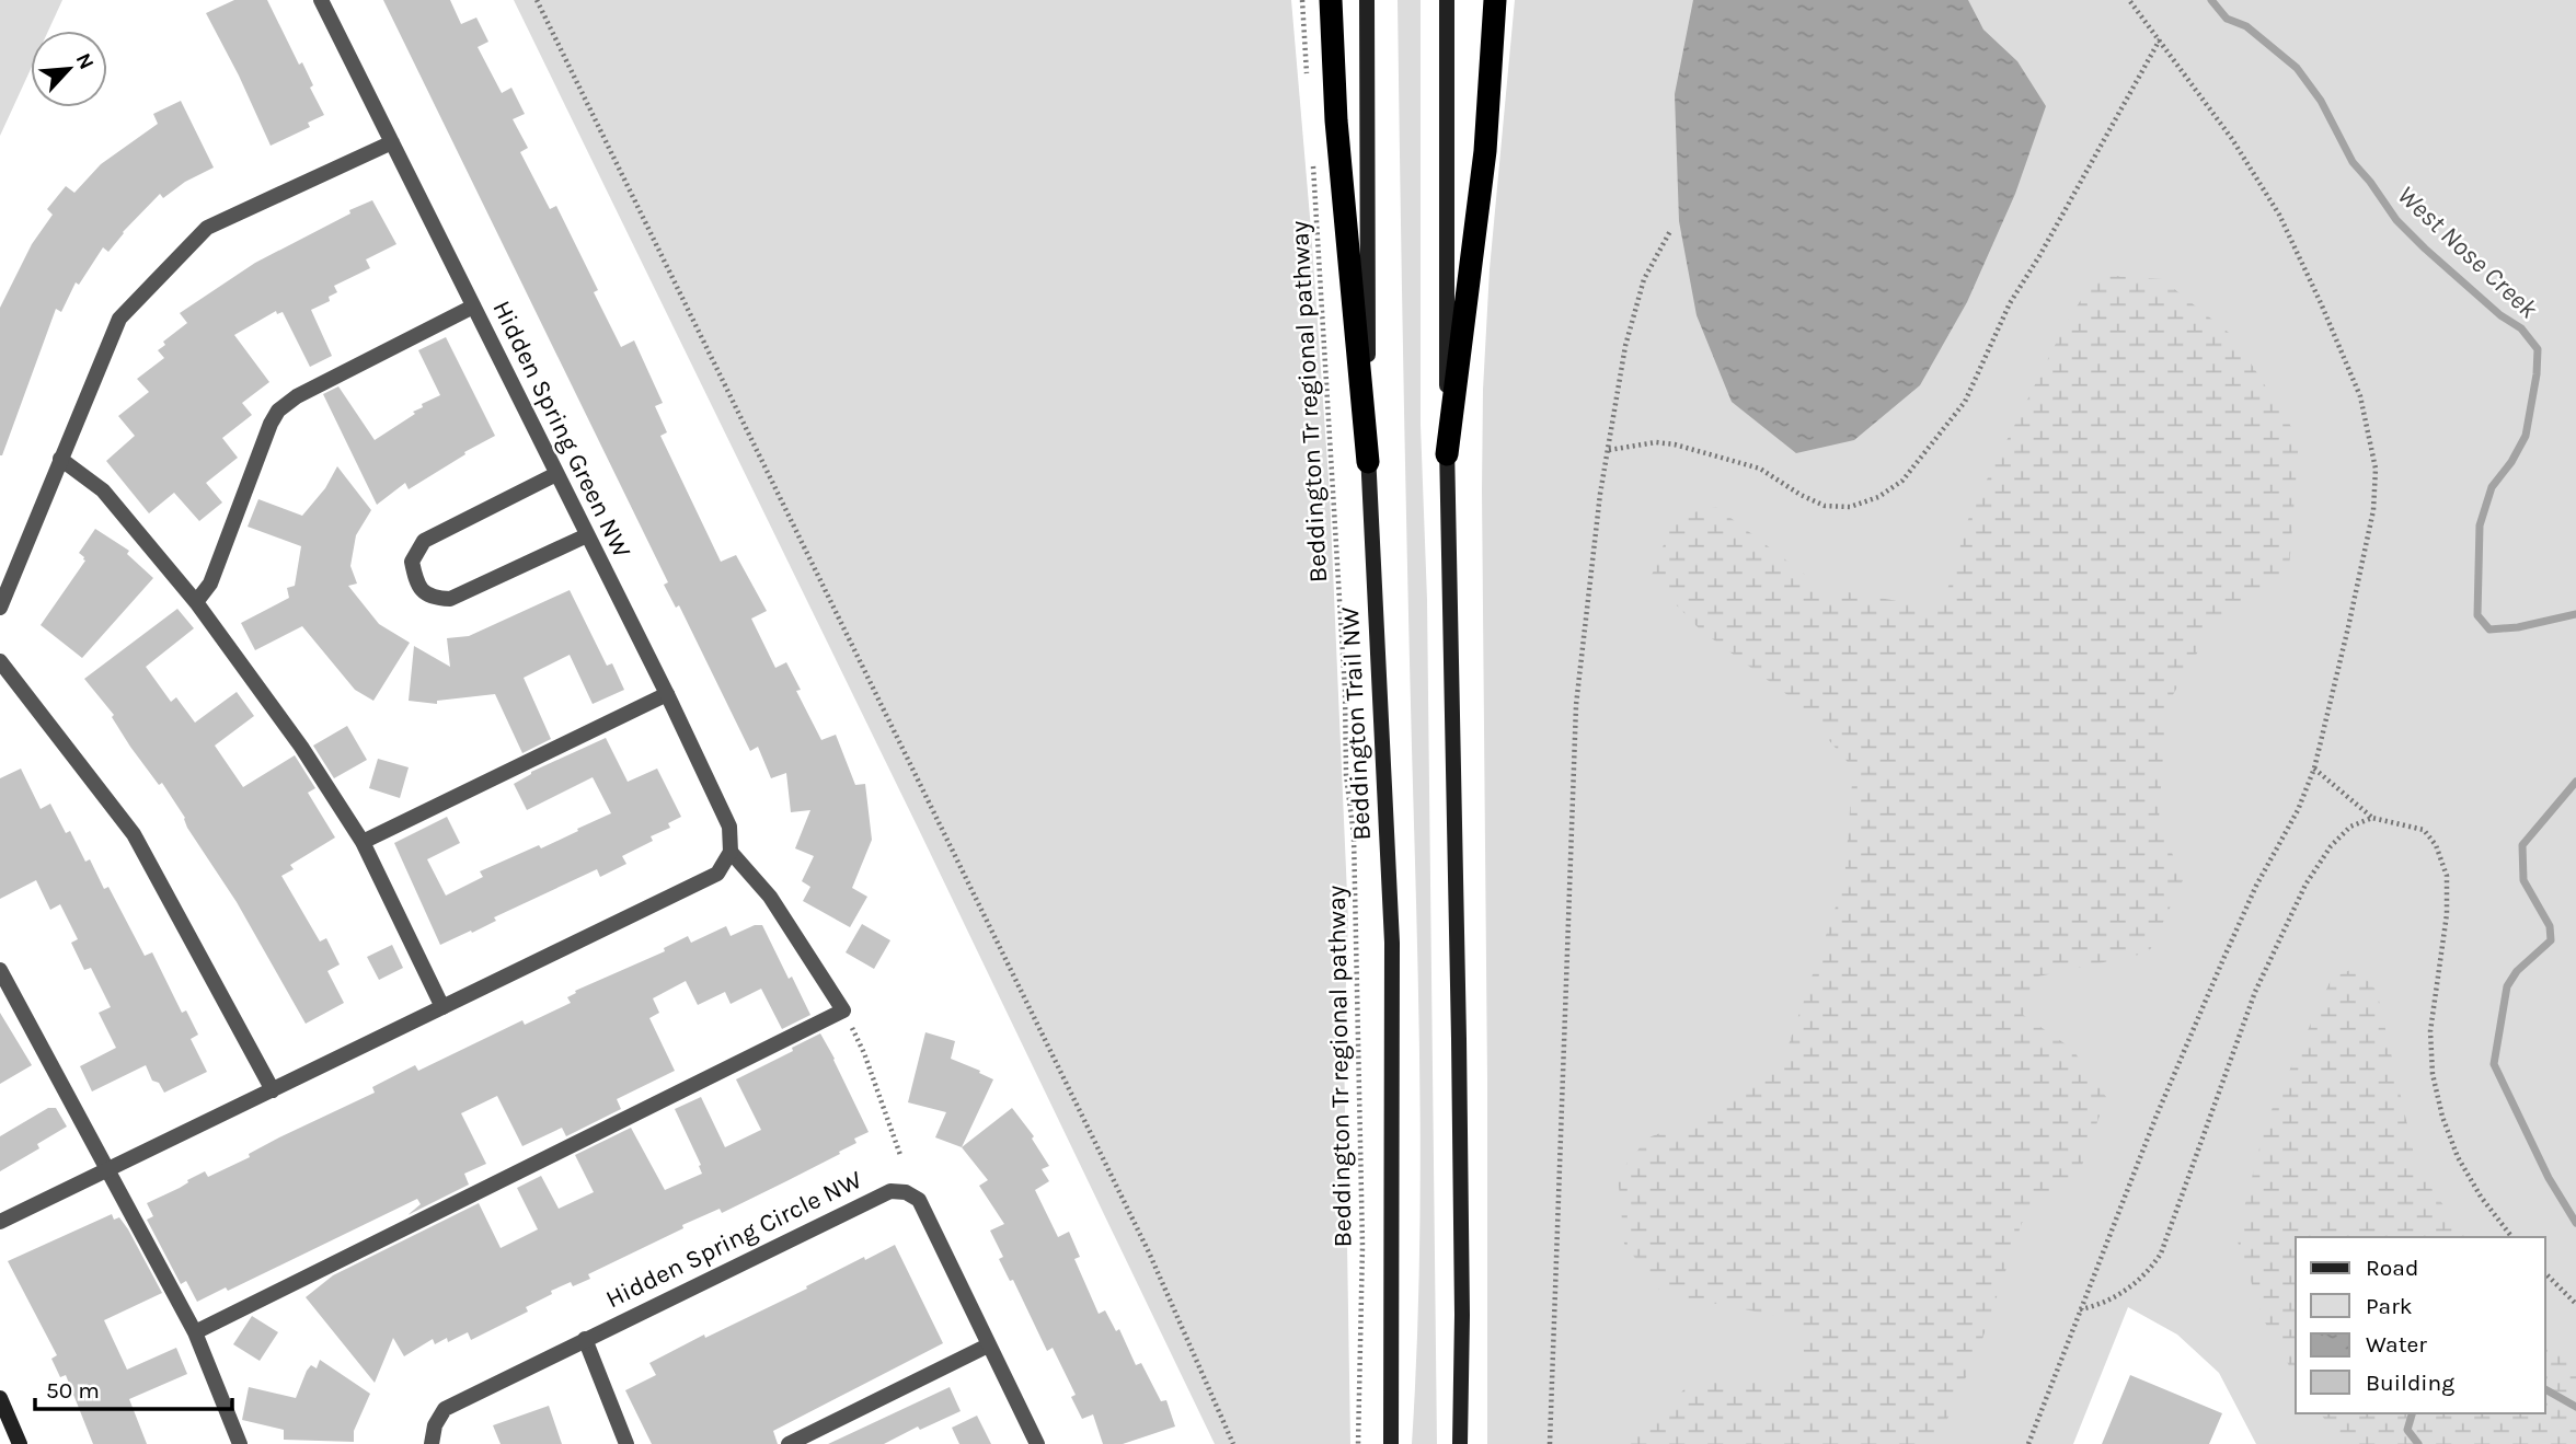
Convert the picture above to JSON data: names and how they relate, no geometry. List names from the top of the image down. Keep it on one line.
{"streets":{"main road":["Beddington Trail NW"],"street":["Hidden Spring Green NW","Hidden Spring Circle NW"],"path":["Beddington Tr regional pathway"]},"water":["West Nose Creek"],"legend":["Road","Park","Water","Building"],"scale_bar":"50 m","north":"top right"}
